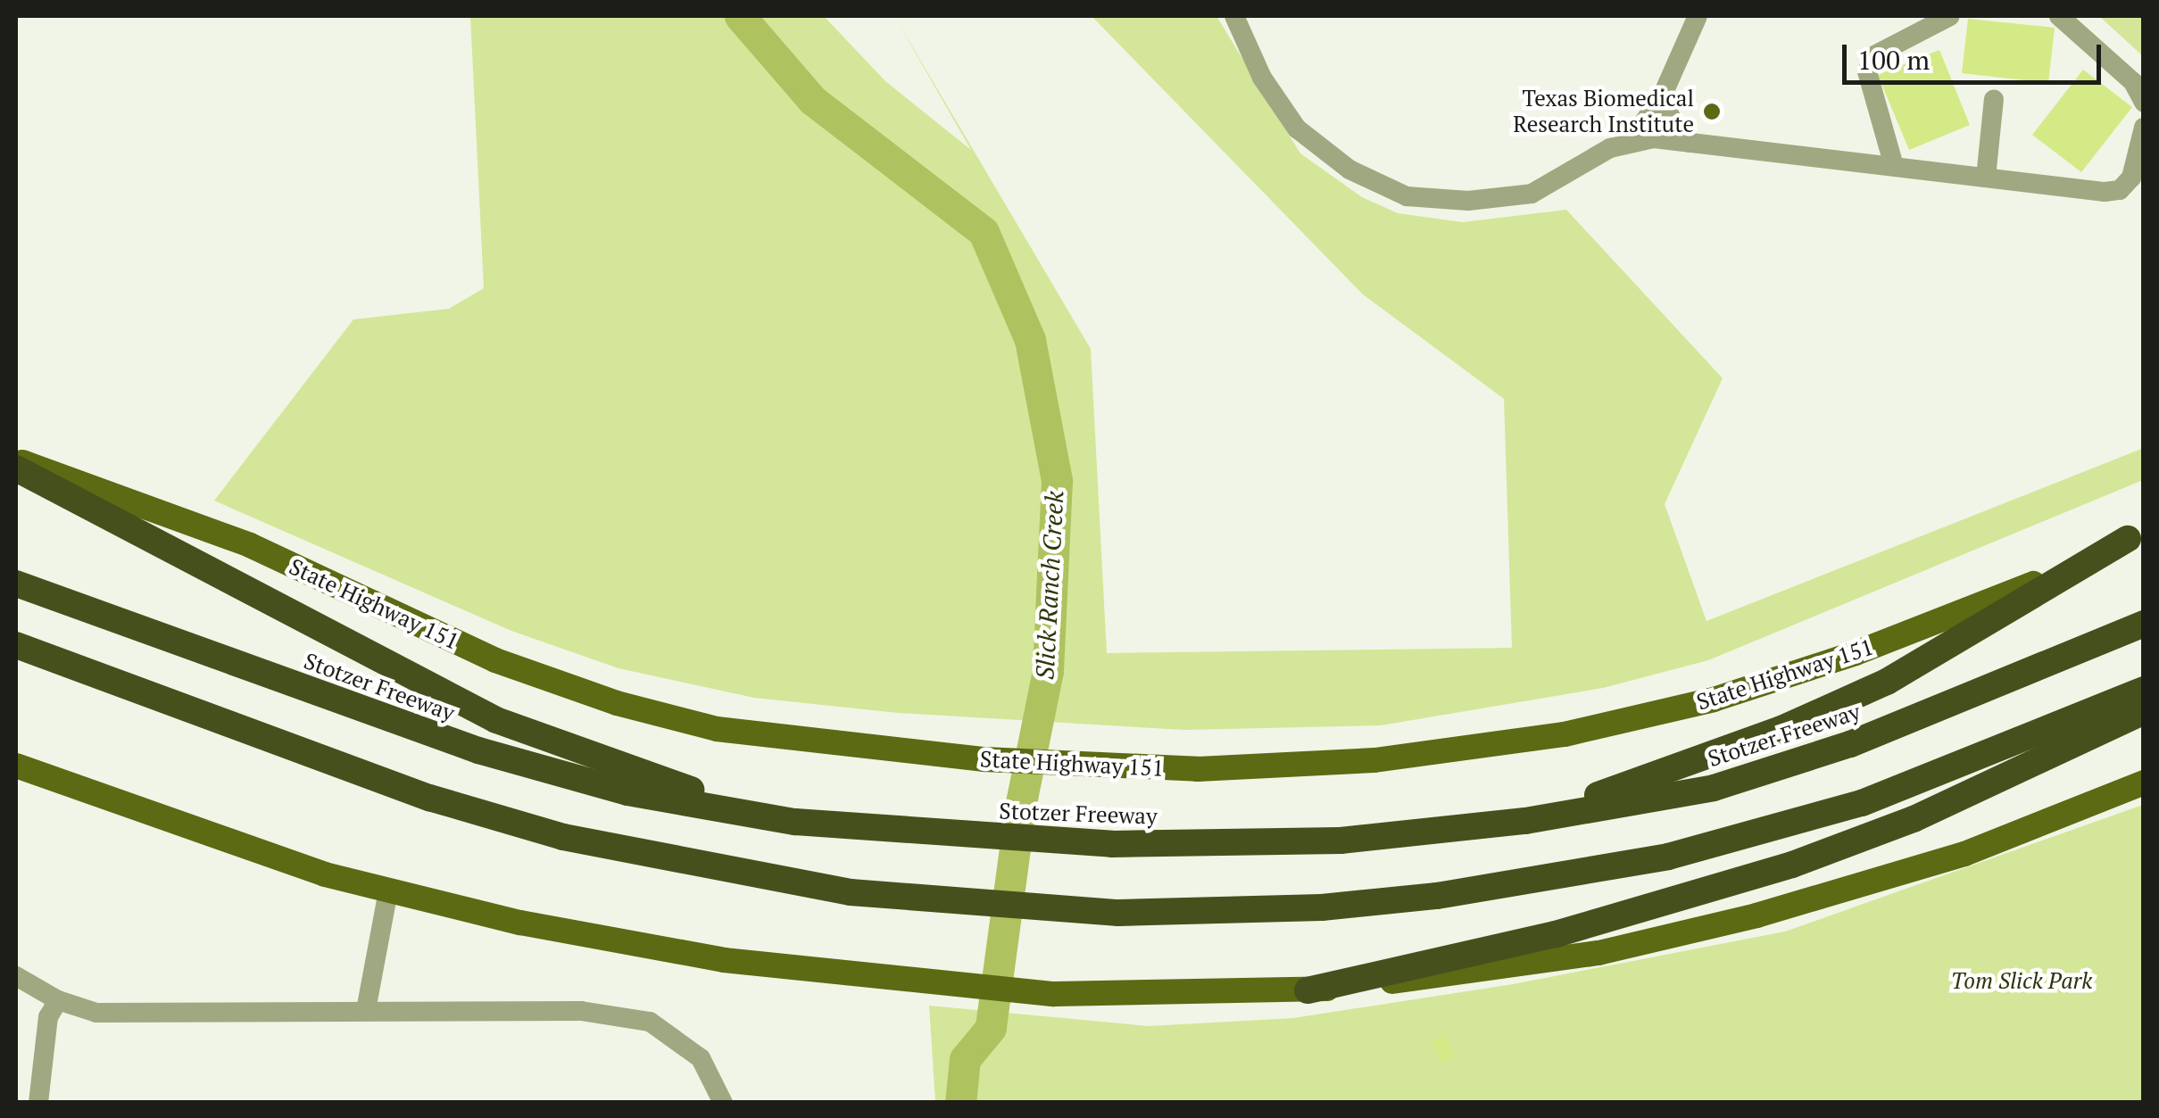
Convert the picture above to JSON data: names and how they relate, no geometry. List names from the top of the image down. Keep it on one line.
{"streets":{"highway":["Stotzer Freeway"],"main road":["State Highway 151"]},"water":["Slick Ranch Creek"],"parks":["Tom Slick Park"],"places":["Texas Biomedical Research Institute"],"scale_bar":"100 m"}
